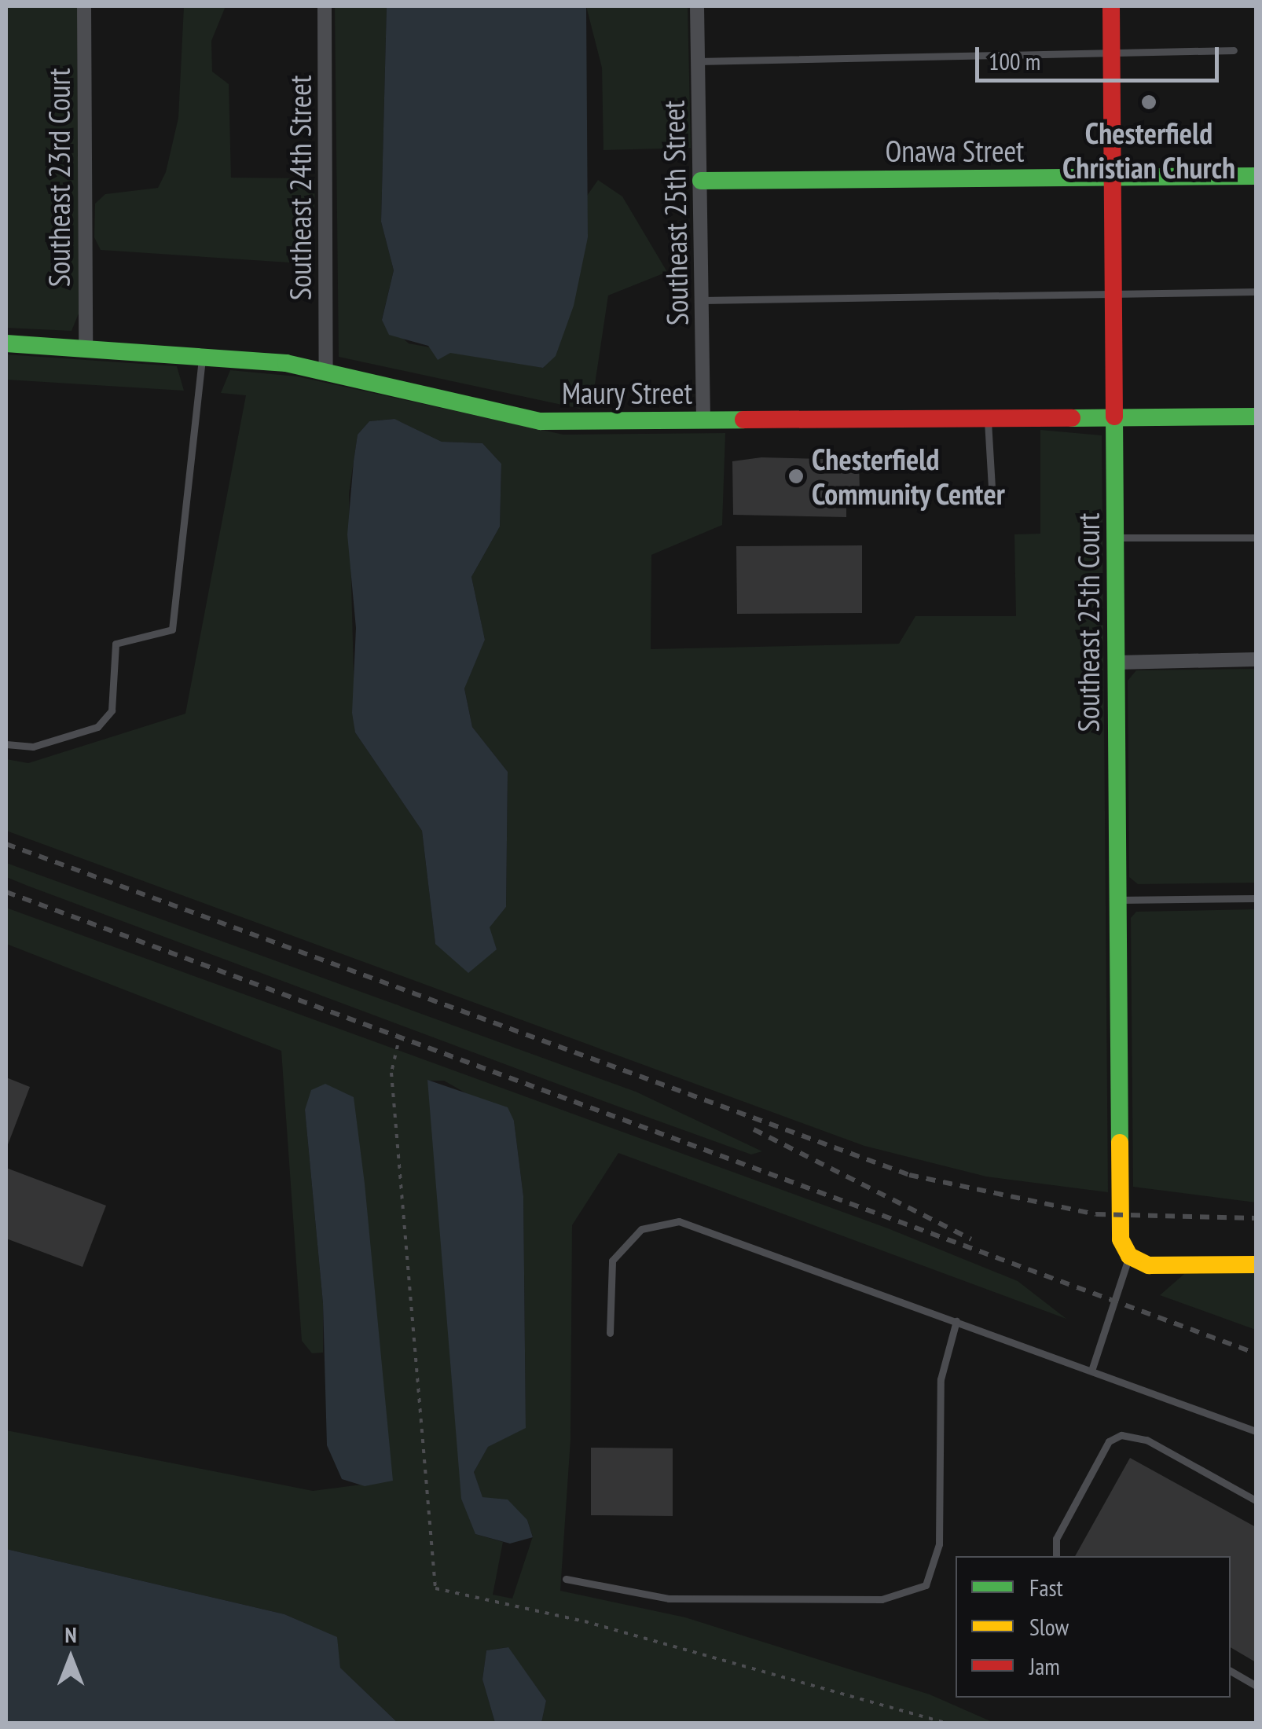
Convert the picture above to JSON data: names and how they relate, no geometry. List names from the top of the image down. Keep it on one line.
{"streets":{"street":["Onawa Street","Southeast 23rd Court","Southeast 24th Street","Southeast 25th Street","Maury Street","Southeast 25th Court"]},"crossings":[["Onawa Street","Southeast 25th Street"],["Onawa Street","Southeast 25th Court"],["Southeast 23rd Court","Maury Street"],["Southeast 24th Street","Maury Street"],["Southeast 25th Street","Maury Street"],["Maury Street","Southeast 25th Court"]],"places":["Chesterfield Christian Church","Chesterfield Community Center"],"legend":["Fast","Slow","Jam"],"scale_bar":"100 m","north":"top"}
